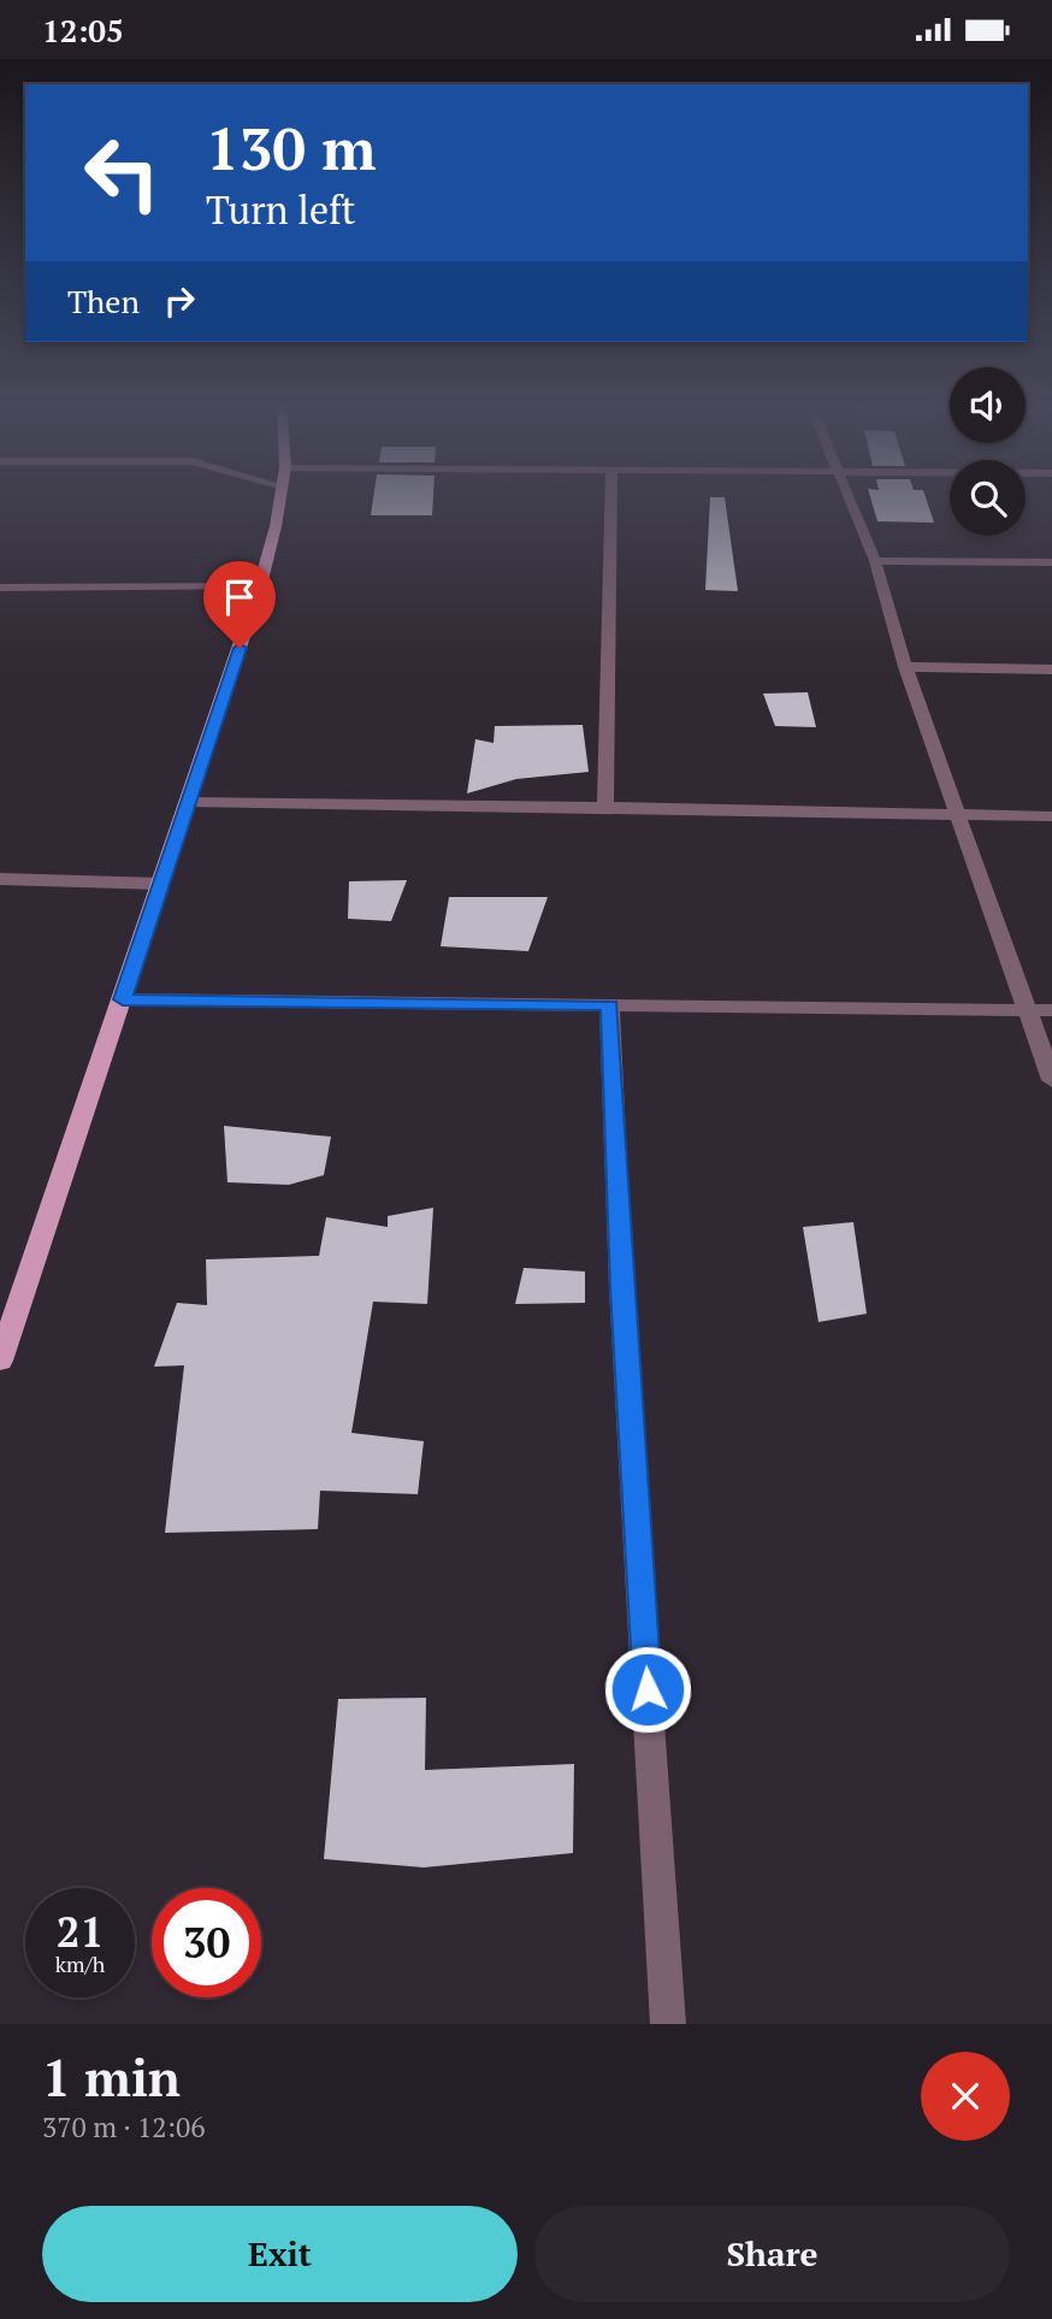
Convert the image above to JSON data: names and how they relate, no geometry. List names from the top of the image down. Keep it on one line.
{"page":{"status":"12:05","turn":["130 m","Turn left"],"then":"Then","speed":"21 km/h","limit":"30","heading":["1 min","370 m · 12:06"],"buttons":["Exit","Share"]}}
